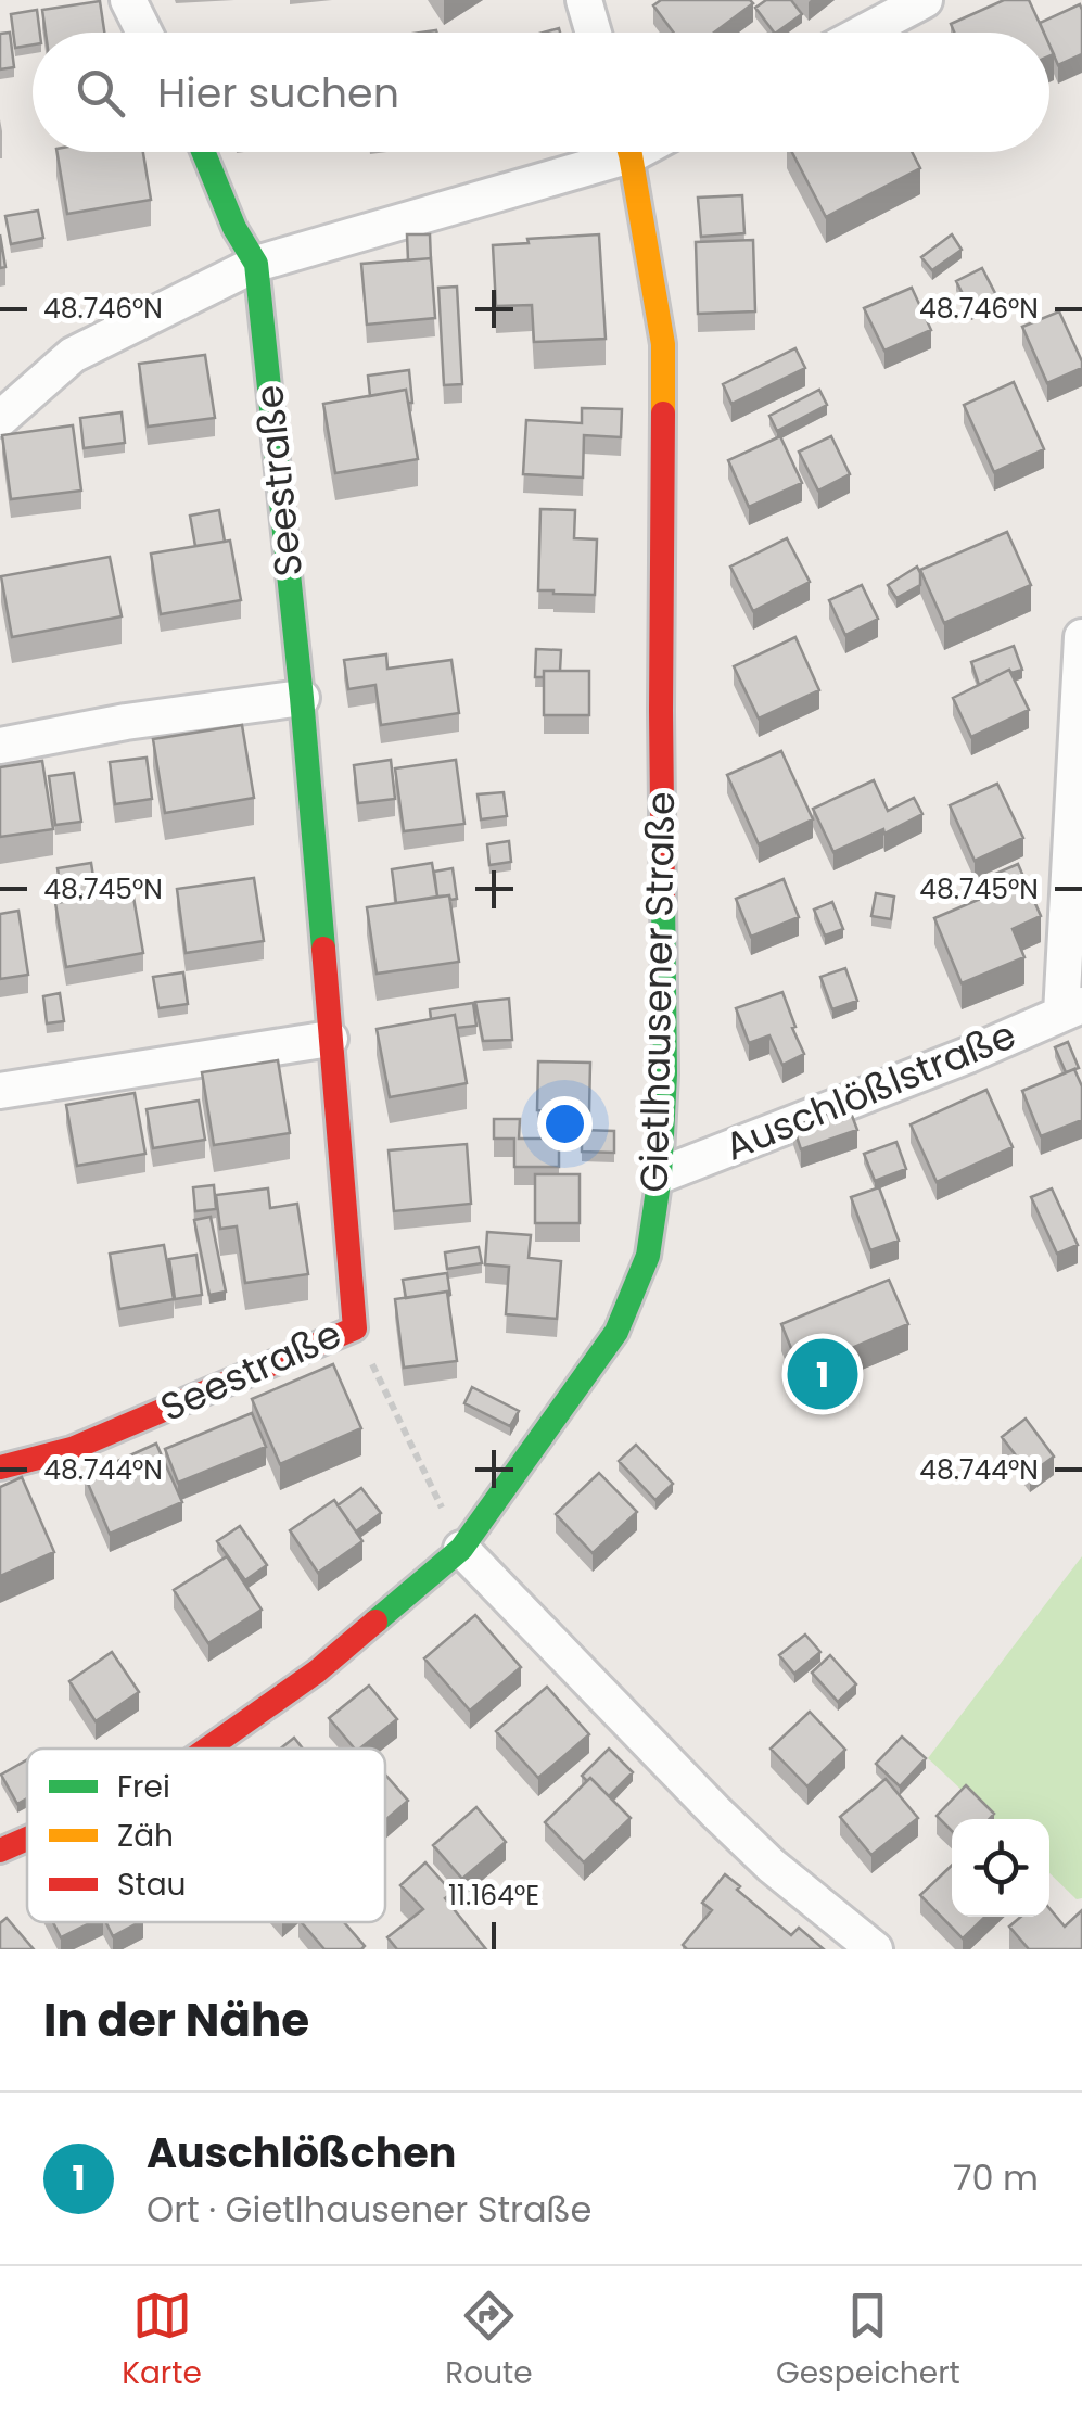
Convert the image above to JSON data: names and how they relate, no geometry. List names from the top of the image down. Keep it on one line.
{"streets":{"street":["Seestraße","Gietlhausener Straße","Auschlößlstraße"]},"crossings":[["Gietlhausener Straße","Auschlößlstraße"]],"legend":["Frei","Zäh","Stau"],"page":{"search":"Hier suchen","pins":"1","heading":"In der Nähe","list":[{"mark":"1","name":"Auschlößchen","note":"Ort · Gietlhausener Straße","value":"70 m"}],"nav":["Karte","Route","Gespeichert"]},"coordinates":["48.746°N","48.745°N","48.744°N","11.164°E"]}
